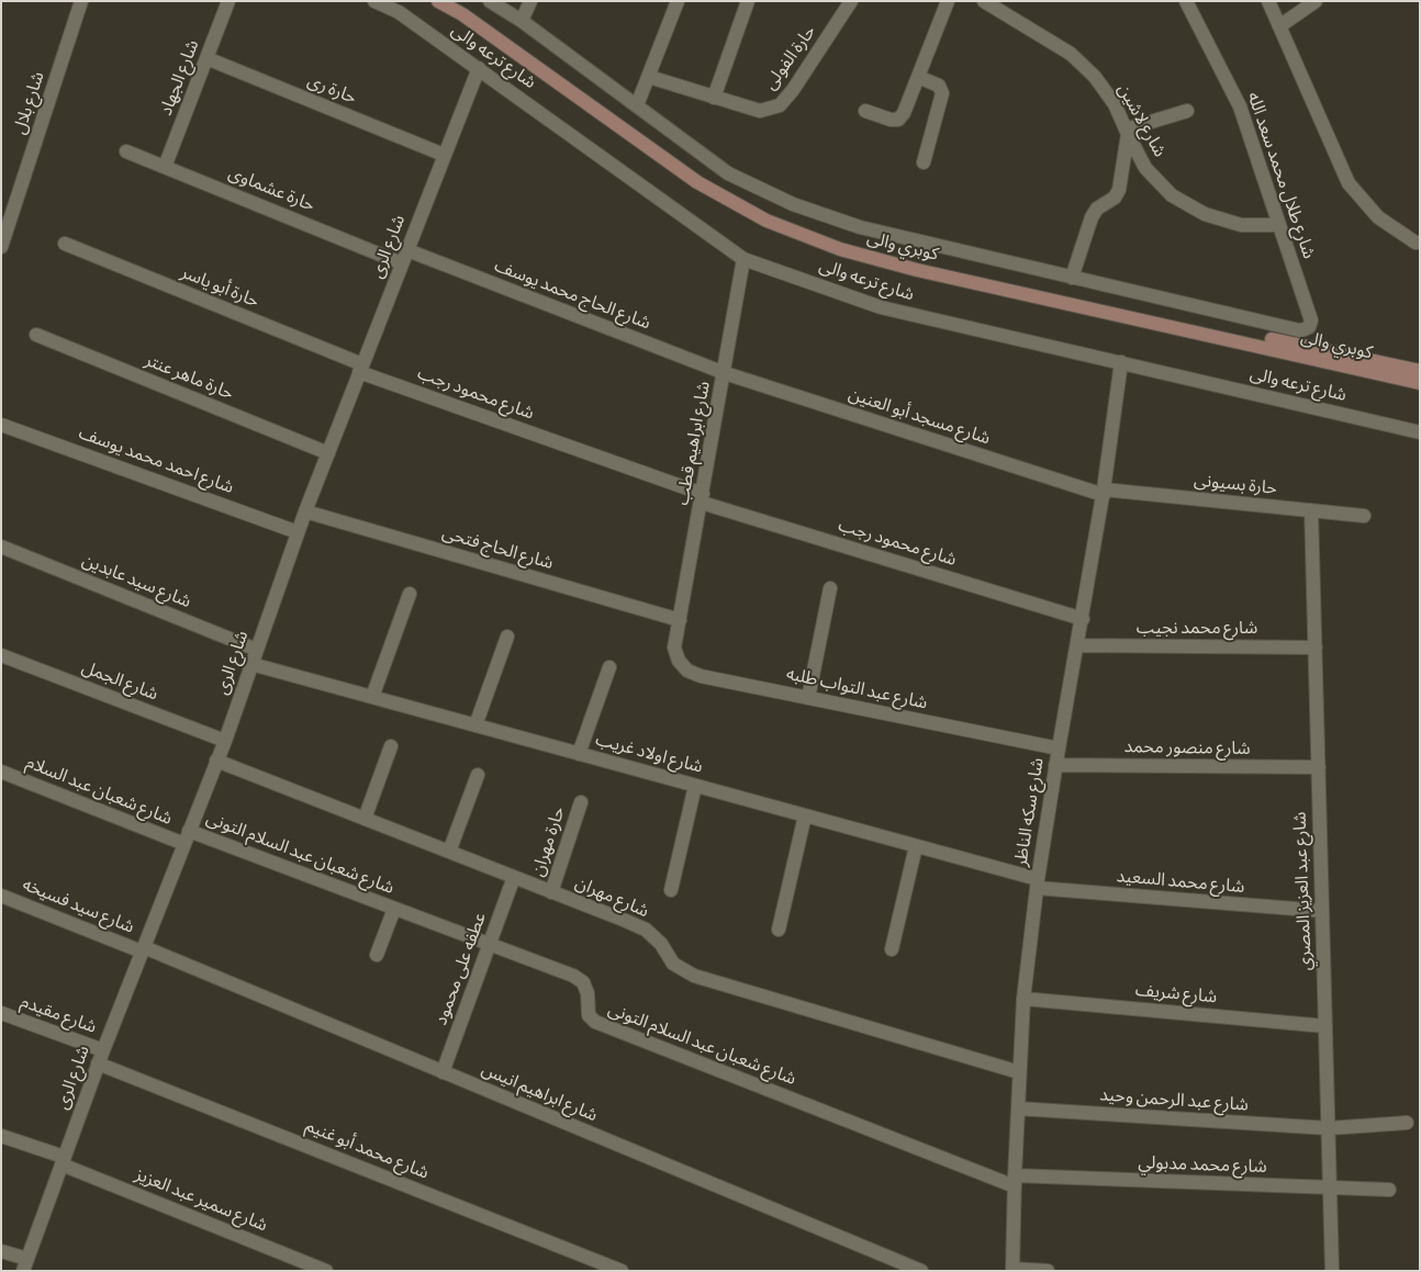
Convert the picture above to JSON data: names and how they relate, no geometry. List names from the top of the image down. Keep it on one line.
{"streets":{"main road":["كوبري والى"],"street":["شارع ترعه والى","حارة الفولى","شارع الجهاد","حارة رى","شارع بلال","شارع لاشين","شارع طلال محمد سعد الله","حارة عشماوى","شارع الرى","حارة أبو ياسر","شارع الحاج محمد يوسف","حارة ماهر عنتر","شارع محمود رجب","شارع مسجد أبو العنين","شارع ابراهيم قطب","شارع احمد محمد يوسف","حارة بسيونى","شارع الحاج فتحى","شارع سيد عابدين","شارع محمد نجيب","شارع الجمل","شارع عبد التواب طلبه","شارع منصور محمد","شارع اولاد غريب","شارع شعبان عبد السلام","شارع سكه الناظر","حارة مهران","شارع شعبان عبد السلام التونى","شارع محمد السعيد","شارع عبد العزيز المصري","شارع مهران","شارع سيد فسيخه","عطفه على محمود","شارع شريف","شارع مقيدم","شارع ابراهيم انيس","شارع عبد الرحمن وحيد","شارع محمد أبو غنيم","شارع محمد مدبولي","شارع سمير عبد العزيز"]},"crossings":[["شارع ترعه والى","شارع الرى"],["شارع ترعه والى","شارع ابراهيم قطب"],["شارع ترعه والى","شارع سكه الناظر"],["شارع الجهاد","حارة رى"],["شارع الجهاد","حارة عشماوى"],["حارة رى","شارع الرى"],["شارع لاشين","شارع طلال محمد سعد الله"],["حارة عشماوى","شارع الرى"],["حارة عشماوى","شارع الحاج محمد يوسف"],["شارع الرى","حارة أبو ياسر"],["شارع الرى","شارع الحاج محمد يوسف"],["شارع الرى","حارة ماهر عنتر"],["شارع الرى","شارع محمود رجب"],["شارع الرى","شارع احمد محمد يوسف"],["شارع الرى","شارع الحاج فتحى"],["شارع الرى","شارع سيد عابدين"],["شارع الرى","شارع الجمل"],["شارع الرى","شارع اولاد غريب"],["شارع الرى","شارع شعبان عبد السلام"],["شارع الرى","شارع شعبان عبد السلام التونى"],["شارع الرى","شارع مهران"],["شارع الرى","شارع سيد فسيخه"],["شارع الرى","شارع مقيدم"],["شارع الرى","شارع ابراهيم انيس"],["شارع الرى","شارع محمد أبو غنيم"],["شارع الرى","شارع سمير عبد العزيز"],["حارة أبو ياسر","شارع محمود رجب"],["شارع الحاج محمد يوسف","شارع مسجد أبو العنين"],["شارع الحاج محمد يوسف","شارع ابراهيم قطب"],["شارع محمود رجب","شارع ابراهيم قطب"],["شارع محمود رجب","شارع سكه الناظر"],["شارع مسجد أبو العنين","شارع ابراهيم قطب"],["شارع مسجد أبو العنين","حارة بسيونى"],["شارع مسجد أبو العنين","شارع سكه الناظر"],["شارع ابراهيم قطب","شارع الحاج فتحى"],["شارع ابراهيم قطب","شارع عبد التواب طلبه"],["حارة بسيونى","شارع سكه الناظر"],["حارة بسيونى","شارع عبد العزيز المصري"],["شارع محمد نجيب","شارع سكه الناظر"],["شارع محمد نجيب","شارع عبد العزيز المصري"],["شارع عبد التواب طلبه","شارع سكه الناظر"],["شارع منصور محمد","شارع سكه الناظر"],["شارع منصور محمد","شارع عبد العزيز المصري"],["شارع اولاد غريب","شارع سكه الناظر"],["شارع اولاد غريب","شارع محمد السعيد"],["شارع شعبان عبد السلام","شارع شعبان عبد السلام التونى"],["شارع سكه الناظر","شارع شعبان عبد السلام التونى"],["شارع سكه الناظر","شارع محمد السعيد"],["شارع سكه الناظر","شارع مهران"],["شارع سكه الناظر","شارع شريف"],["شارع سكه الناظر","شارع عبد الرحمن وحيد"],["شارع سكه الناظر","شارع محمد مدبولي"],["حارة مهران","شارع مهران"],["شارع شعبان عبد السلام التونى","عطفه على محمود"],["شارع شعبان عبد السلام التونى","شارع محمد مدبولي"],["شارع محمد السعيد","شارع عبد العزيز المصري"],["شارع عبد العزيز المصري","شارع شريف"],["شارع عبد العزيز المصري","شارع عبد الرحمن وحيد"],["شارع عبد العزيز المصري","شارع محمد مدبولي"],["شارع مهران","عطفه على محمود"],["شارع سيد فسيخه","شارع ابراهيم انيس"],["عطفه على محمود","شارع ابراهيم انيس"]]}
